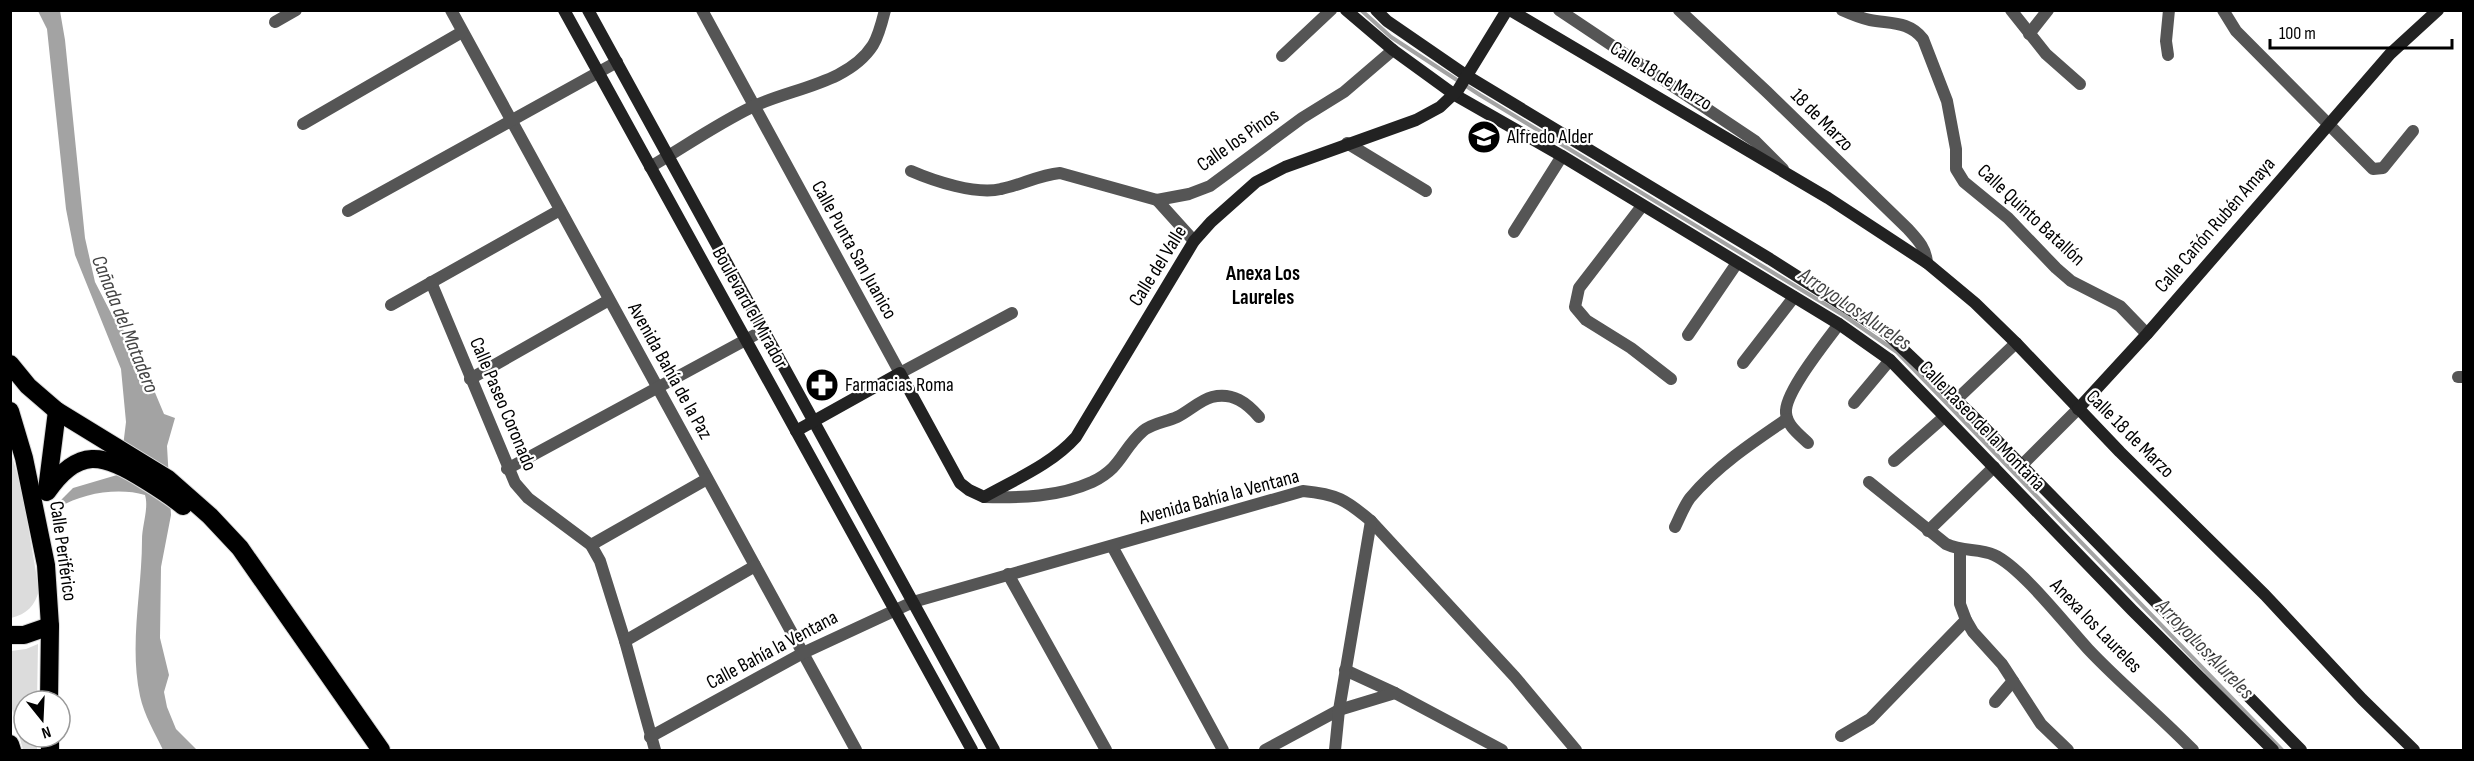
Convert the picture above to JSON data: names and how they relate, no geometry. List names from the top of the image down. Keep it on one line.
{"streets":{"highway":["Calle Periférico"],"main road":["Calle 18 de Marzo","Calle Cañón Rubén Amaya","Calle Punta San Juanico","Calle del Valle","Boulevard el Mirador","Calle Paseo de la Montaña"],"street":["18 de Marzo","Calle los Pinos","Calle Quinto Batallón","Avenida Bahía de la Paz","Calle Paseo Coronado","Avenida Bahía la Ventana","Anexa los Laureles","Calle Bahía la Ventana"]},"crossings":[["Calle 18 de Marzo","18 de Marzo"],["Calle 18 de Marzo","Calle Cañón Rubén Amaya"],["Calle 18 de Marzo","Calle del Valle"],["Calle los Pinos","Calle Paseo de la Montaña"],["Calle Quinto Batallón","Calle Cañón Rubén Amaya"],["Calle Cañón Rubén Amaya","Calle Paseo de la Montaña"],["Calle Punta San Juanico","Calle del Valle"],["Calle del Valle","Calle Paseo de la Montaña"],["Boulevard el Mirador","Avenida Bahía la Ventana"],["Boulevard el Mirador","Calle Bahía la Ventana"],["Avenida Bahía de la Paz","Calle Bahía la Ventana"],["Calle Paseo Coronado","Calle Bahía la Ventana"],["Avenida Bahía la Ventana","Calle Bahía la Ventana"]],"districts":["Anexa Los Laureles"],"water":["Arroyo Los Alureles","Cañada del Matadero"],"places":{"school or university":["Alfredo Alder"],"pharmacy":["Farmacias Roma"]},"scale_bar":"100 m","north":"bottom"}
